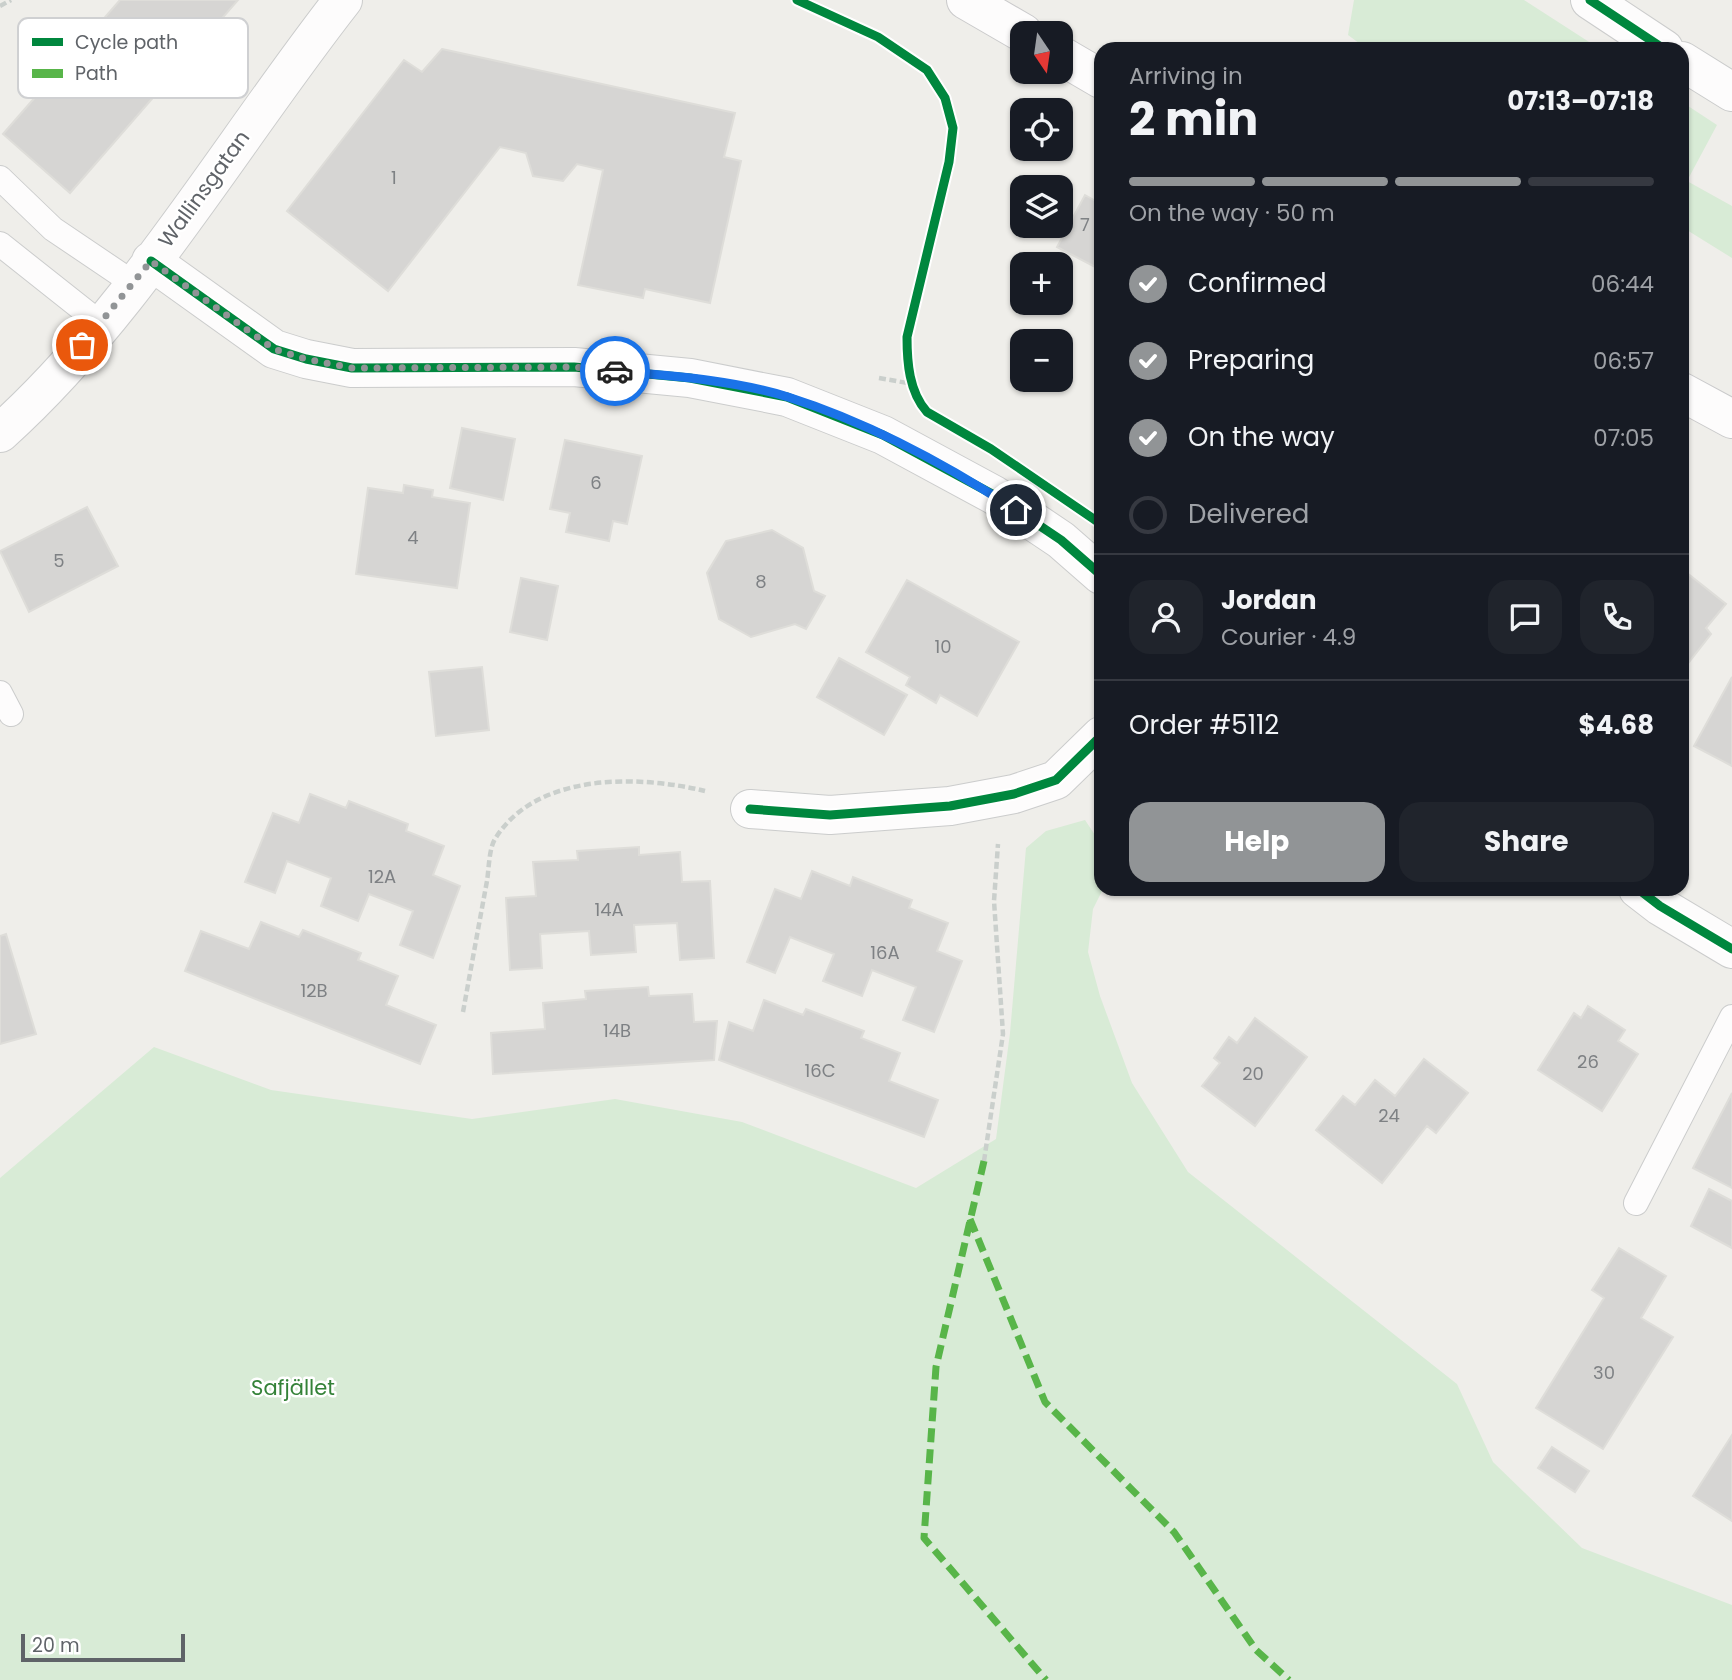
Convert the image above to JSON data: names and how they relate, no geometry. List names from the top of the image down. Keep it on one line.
{"streets":{"street":["Wallinsgatan"]},"parks":["Safjället"],"house_numbers":["1","7","6","4","5","8","10","12A","14A","16A","12B","14B","26","16C","20","24","30"],"legend":["Cycle path","Path"],"scale_bar":"20 m","north":"bottom","page":{"map_buttons":["+","−"],"heading":["2 min","Arriving in","07:13–07:18"],"panel":["Jordan","Courier · 4.9","Order #5112","$4.68"],"bar":"On the way · 50 m","list":[["Confirmed","06:44"],["Preparing","06:57"],["On the way","07:05"],"Delivered"],"buttons":["Help","Share"],"scale":"20 m"}}
